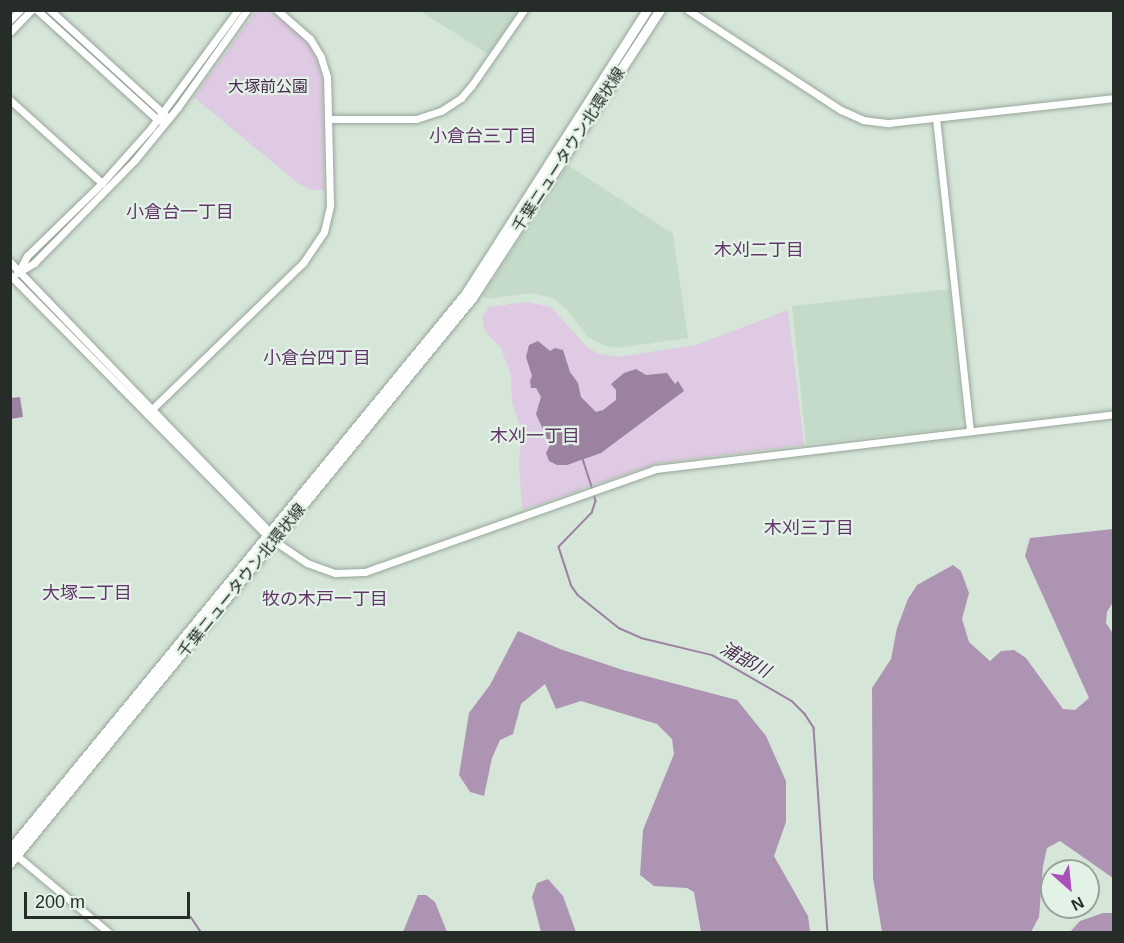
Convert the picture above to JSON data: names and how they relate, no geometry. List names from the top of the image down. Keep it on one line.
{"streets":{"main road":["千葉ニュータウン北環状線"]},"districts":["小倉台三丁目","小倉台一丁目","木刈二丁目","小倉台四丁目","木刈一丁目","木刈三丁目","大塚二丁目","牧の木戸一丁目"],"water":["浦部川"],"parks":["大塚前公園"],"scale_bar":"200 m","north":"bottom right"}
